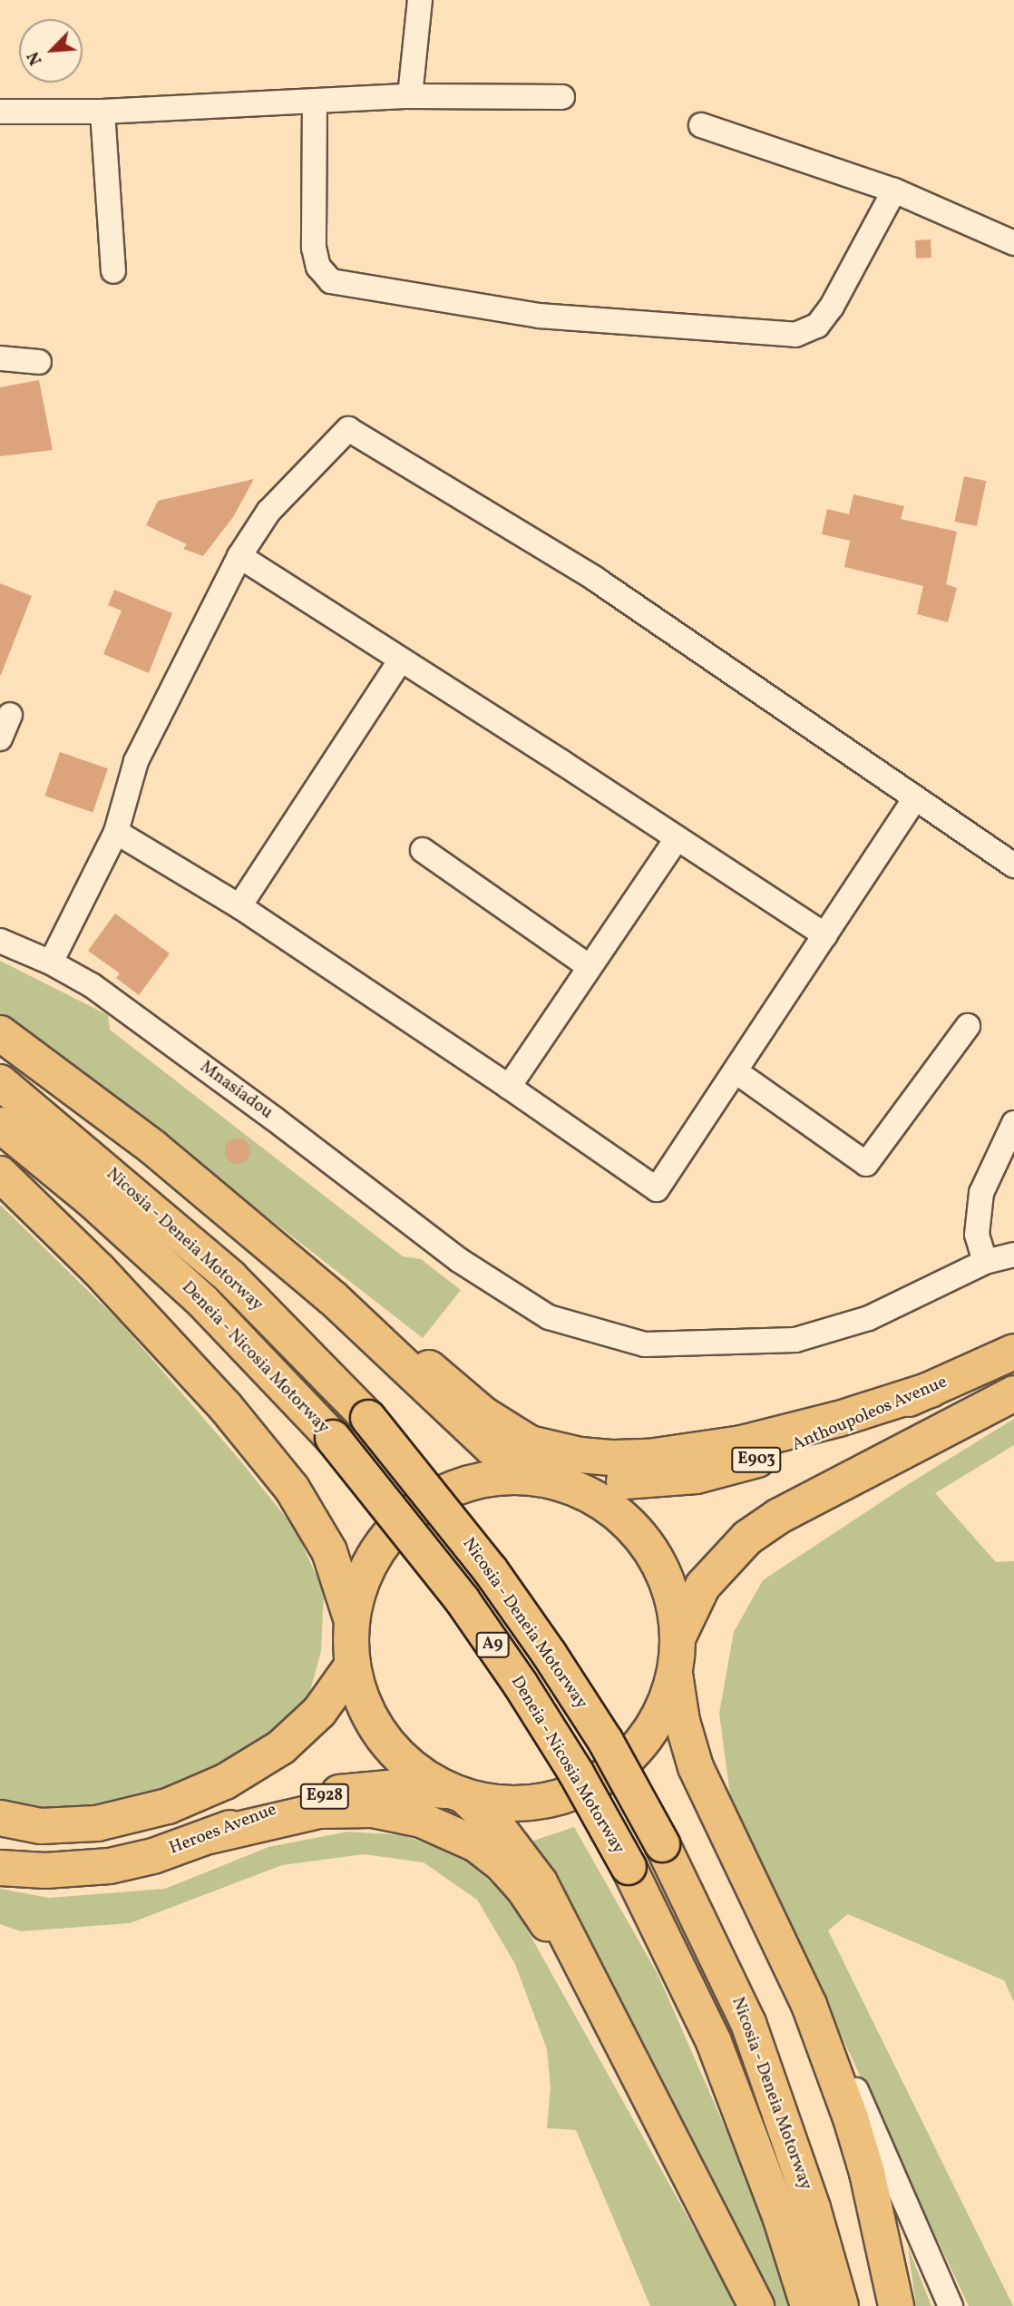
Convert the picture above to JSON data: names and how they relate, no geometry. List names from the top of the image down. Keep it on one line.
{"streets":{"main road":["Nicosia - Deneia Motorway","Deneia - Nicosia Motorway","Anthoupoleos Avenue","E903","A9","E928","Heroes Avenue"],"street":["Mnasiadou"]},"north":"bottom left"}
